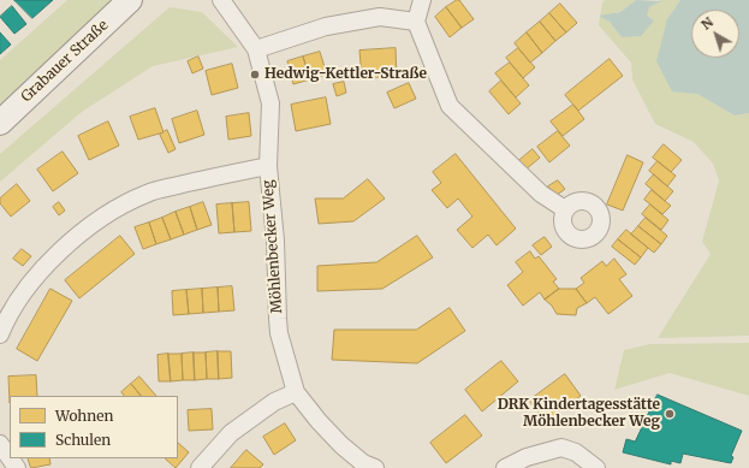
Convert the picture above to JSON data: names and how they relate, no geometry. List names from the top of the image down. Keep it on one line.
{"streets":{"main road":["Grabauer Straße"],"street":["Möhlenbecker Weg"]},"places":["Hedwig-Kettler-Straße","DRK Kindertagesstätte Möhlenbecker Weg"],"legend":["Wohnen","Schulen"],"north":"top left"}
